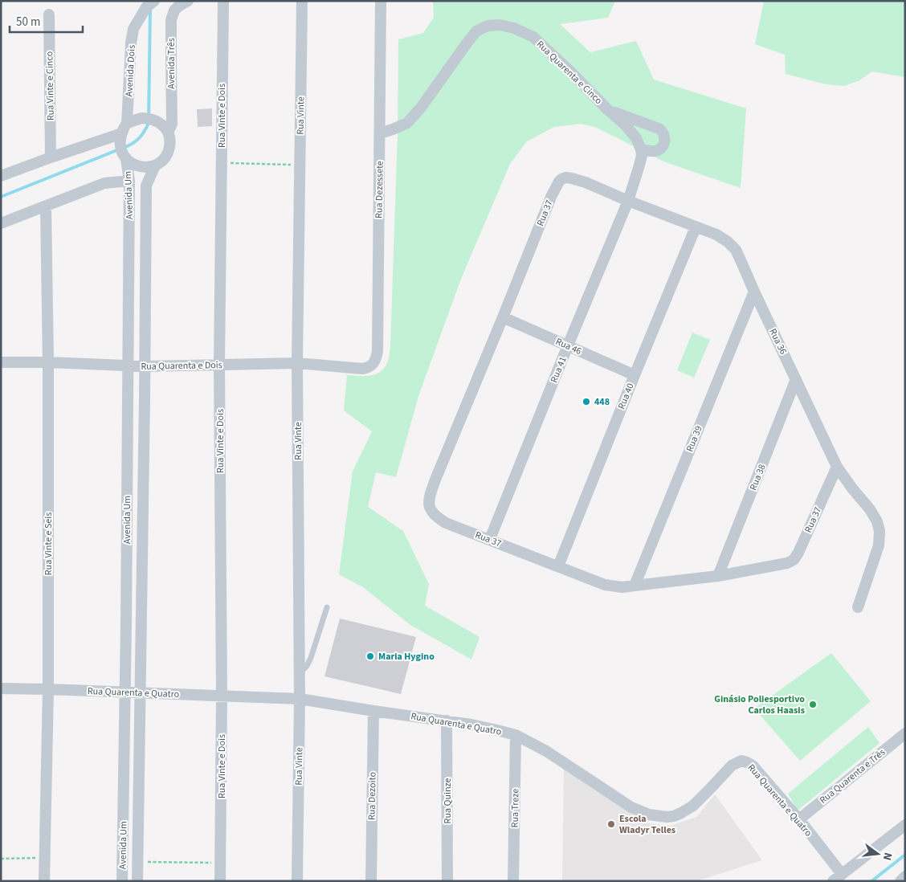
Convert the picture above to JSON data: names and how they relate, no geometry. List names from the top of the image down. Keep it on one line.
{"streets":{"street":["Avenida Três","Avenida Dois","Rua Quarenta e Cinco","Rua Vinte e Cinco","Rua Vinte e Dois","Rua Vinte","Rua Dezessete","Avenida Um","Rua 37","Rua 36","Rua 46","Rua Quarenta e Dois","Rua 41","Rua 40","Rua 39","Rua 38","Rua Vinte e Seis","Rua Quarenta e Quatro","Rua Quarenta e Três","Rua Dezoito","Rua Quinze","Rua Treze"]},"crossings":[["Avenida Três","Avenida Dois"],["Avenida Três","Avenida Um"],["Avenida Dois","Avenida Um"],["Rua Quarenta e Cinco","Rua Dezessete"],["Rua Vinte e Dois","Rua Quarenta e Dois"],["Rua Vinte e Dois","Rua Quarenta e Quatro"],["Rua Vinte","Rua Quarenta e Dois"],["Rua Vinte","Rua Quarenta e Quatro"],["Rua Dezessete","Rua Quarenta e Dois"],["Avenida Um","Rua Quarenta e Dois"],["Avenida Um","Rua Quarenta e Quatro"],["Rua 37","Rua 36"],["Rua 37","Rua 46"],["Rua 37","Rua 41"],["Rua 37","Rua 40"],["Rua 37","Rua 39"],["Rua 37","Rua 38"],["Rua 36","Rua 41"],["Rua 36","Rua 40"],["Rua 36","Rua 39"],["Rua 36","Rua 38"],["Rua 46","Rua 41"],["Rua 46","Rua 40"],["Rua Quarenta e Dois","Rua Vinte e Seis"],["Rua Vinte e Seis","Rua Quarenta e Quatro"],["Rua Quarenta e Quatro","Rua Quarenta e Três"],["Rua Quarenta e Quatro","Rua Dezoito"],["Rua Quarenta e Quatro","Rua Quinze"],["Rua Quarenta e Quatro","Rua Treze"]],"places":["448","Maria Hygino","Ginásio Poliesportivo Carlos Haasis","Escola Wladyr Telles"],"scale_bar":"50 m","north":"right"}
